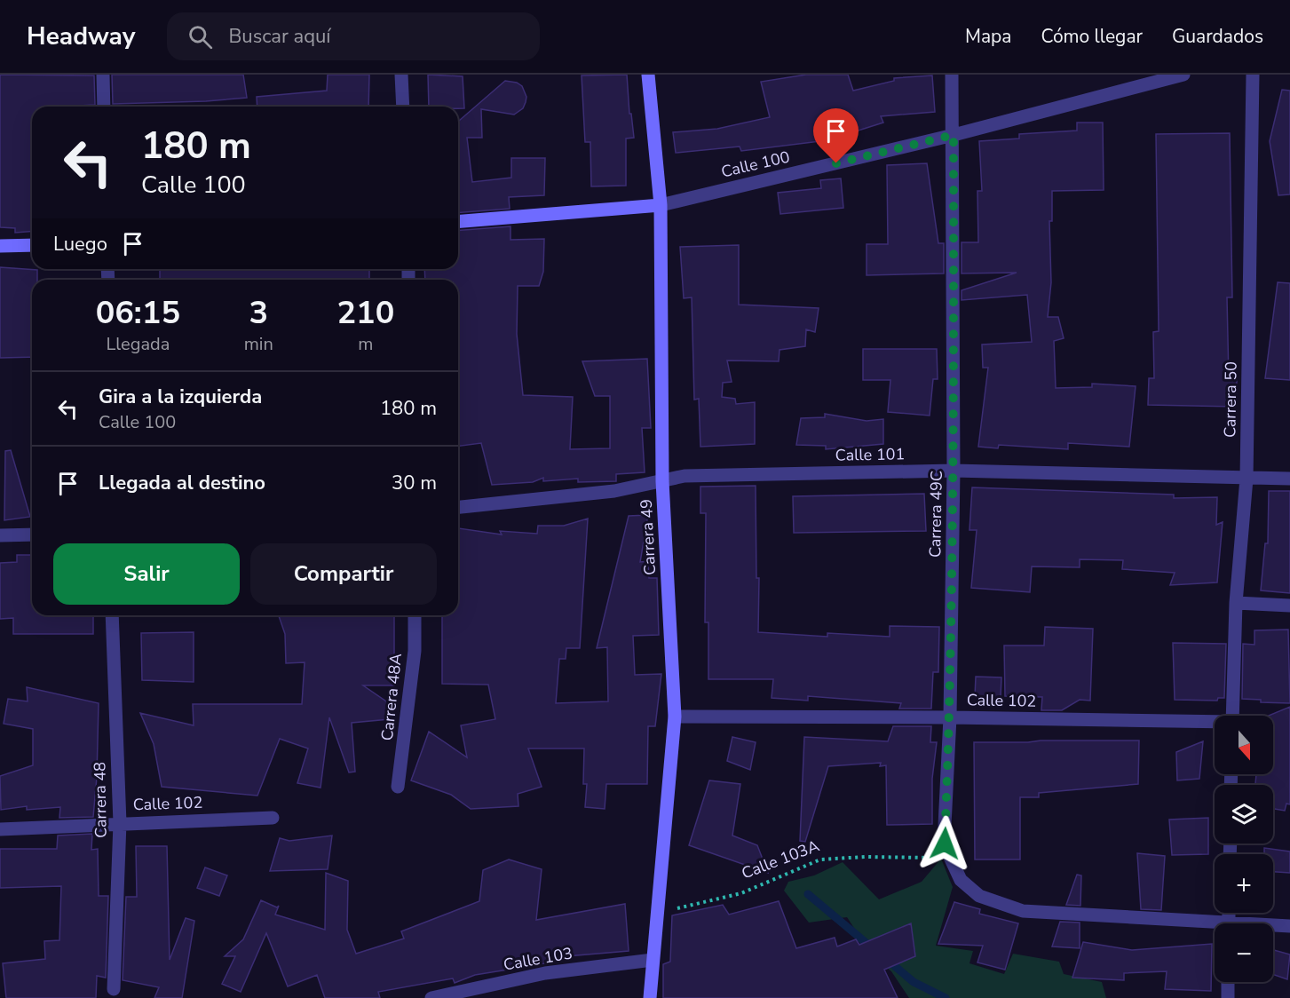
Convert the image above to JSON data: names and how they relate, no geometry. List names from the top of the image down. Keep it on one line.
{"streets":{"street":["Calle 100","Carrera 50","Calle 101","Carrera 49C","Carrera 49","Carrera 48A","Calle 102","Carrera 48","Calle 103"],"path":["Calle 103A"]},"crossings":[["Calle 100","Carrera 49C"],["Calle 100","Carrera 49"],["Carrera 50","Calle 101"],["Calle 101","Carrera 49C"],["Calle 101","Carrera 49"],["Carrera 49C","Calle 102"],["Carrera 49C","Calle 103A"],["Carrera 49","Calle 102"],["Carrera 49","Calle 103A"],["Carrera 49","Calle 103"],["Calle 102","Carrera 48"]],"north":"bottom","page":{"header":"Headway","search":"Buscar aquí","nav":["Mapa","Cómo llegar","Guardados"],"turn":["180 m","Calle 100"],"then":"Luego","eta":["06:15","Llegada","3","min","210","m"],"list":[{"name":"Gira a la izquierda","note":"Calle 100","value":"180 m"},{"name":"Llegada al destino","value":"30 m"}],"buttons":["Salir","Compartir"],"map_buttons":["+","−"]}}
